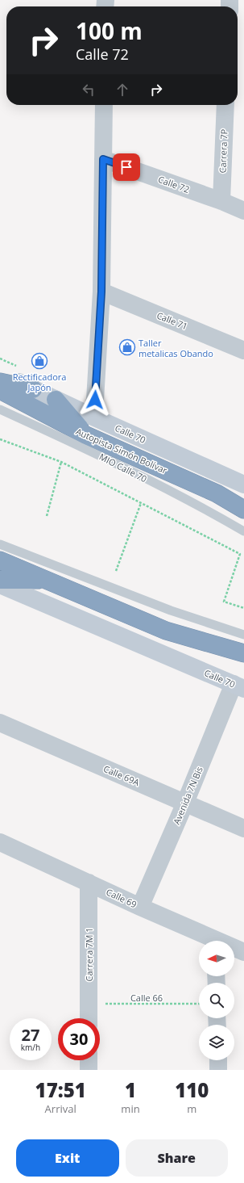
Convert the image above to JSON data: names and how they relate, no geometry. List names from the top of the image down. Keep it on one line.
{"streets":{"highway":["Autopista Simón Bolívar"],"street":["Carrera 7P","Calle 72","Calle 71","Calle 70","Calle 69A","Avenida 7N Bis","Calle 69","Carrera 7M 1"],"lane":["MIO Calle 70"],"path":["Calle 66"]},"crossings":[["Carrera 7P","Calle 72"],["Calle 70","Avenida 7N Bis"],["Calle 69A","Avenida 7N Bis"],["Avenida 7N Bis","Calle 69"],["Calle 69","Carrera 7M 1"],["Carrera 7M 1","Calle 66"]],"places":{"shop":["Taller metalicas Obando","Rectificadora Japón"]},"north":"left","page":{"turn":["100 m","Calle 72"],"speed":"27 km/h","limit":"30","eta":["17:51","Arrival","1","min","110","m"],"buttons":["Exit","Share"]}}
